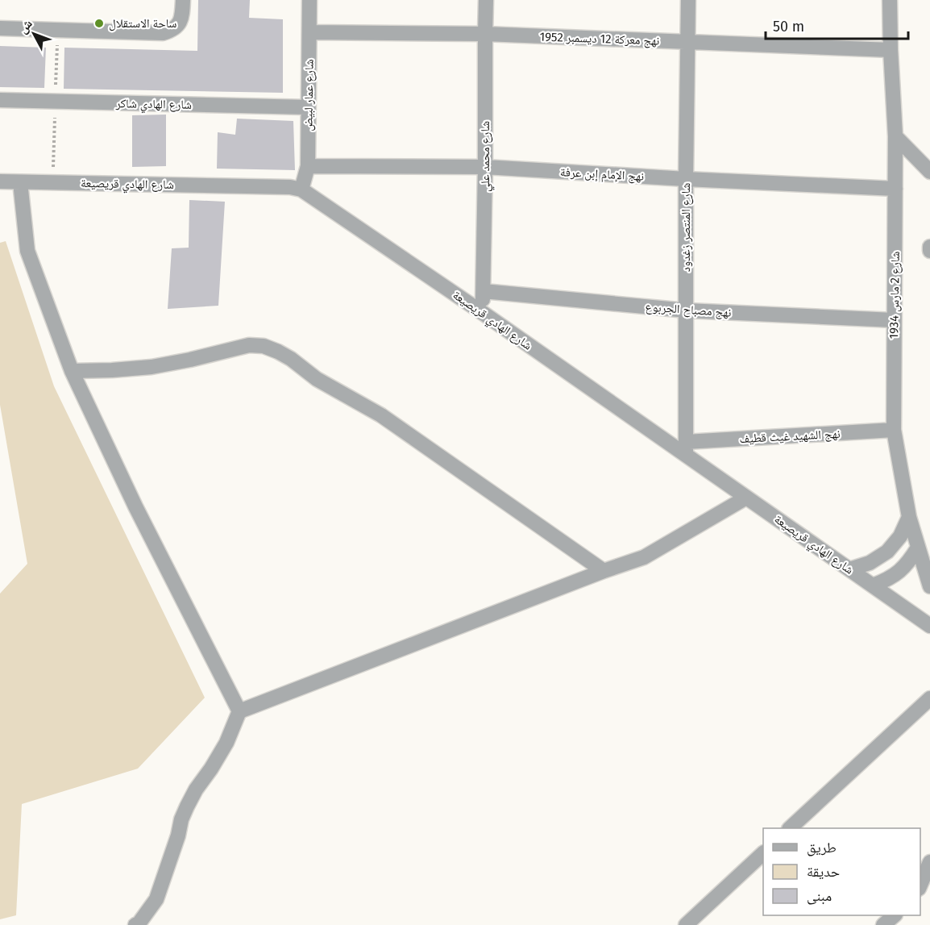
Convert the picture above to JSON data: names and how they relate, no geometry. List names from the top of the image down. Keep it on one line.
{"streets":{"street":["نهج معركة 12 ديسمبر 1952","شارع عمار لبيض","شارع الهادي شاكر","شارع محمد علي","نهج الإمام إبن عرفة","شارع الهادي قريصيعة","شارع المنتصر زغدود","شارع 2 مارس 1934","نهج مصباح الجربوع","نهج الشهيد غيث قطيف"]},"crossings":[["نهج معركة 12 ديسمبر 1952","شارع عمار لبيض"],["نهج معركة 12 ديسمبر 1952","شارع محمد علي"],["نهج معركة 12 ديسمبر 1952","شارع المنتصر زغدود"],["نهج معركة 12 ديسمبر 1952","شارع 2 مارس 1934"],["شارع عمار لبيض","شارع الهادي شاكر"],["شارع عمار لبيض","نهج الإمام إبن عرفة"],["شارع عمار لبيض","شارع الهادي قريصيعة"],["شارع محمد علي","نهج الإمام إبن عرفة"],["شارع محمد علي","شارع الهادي قريصيعة"],["شارع محمد علي","نهج مصباح الجربوع"],["نهج الإمام إبن عرفة","شارع المنتصر زغدود"],["نهج الإمام إبن عرفة","شارع 2 مارس 1934"],["شارع الهادي قريصيعة","شارع المنتصر زغدود"],["شارع الهادي قريصيعة","نهج الشهيد غيث قطيف"],["شارع المنتصر زغدود","نهج مصباح الجربوع"],["شارع المنتصر زغدود","نهج الشهيد غيث قطيف"],["شارع 2 مارس 1934","نهج مصباح الجربوع"],["شارع 2 مارس 1934","نهج الشهيد غيث قطيف"]],"places":["ساحة الاستقلال"],"legend":["طريق","حديقة","مبنى"],"scale_bar":"50 m","north":"top left"}
